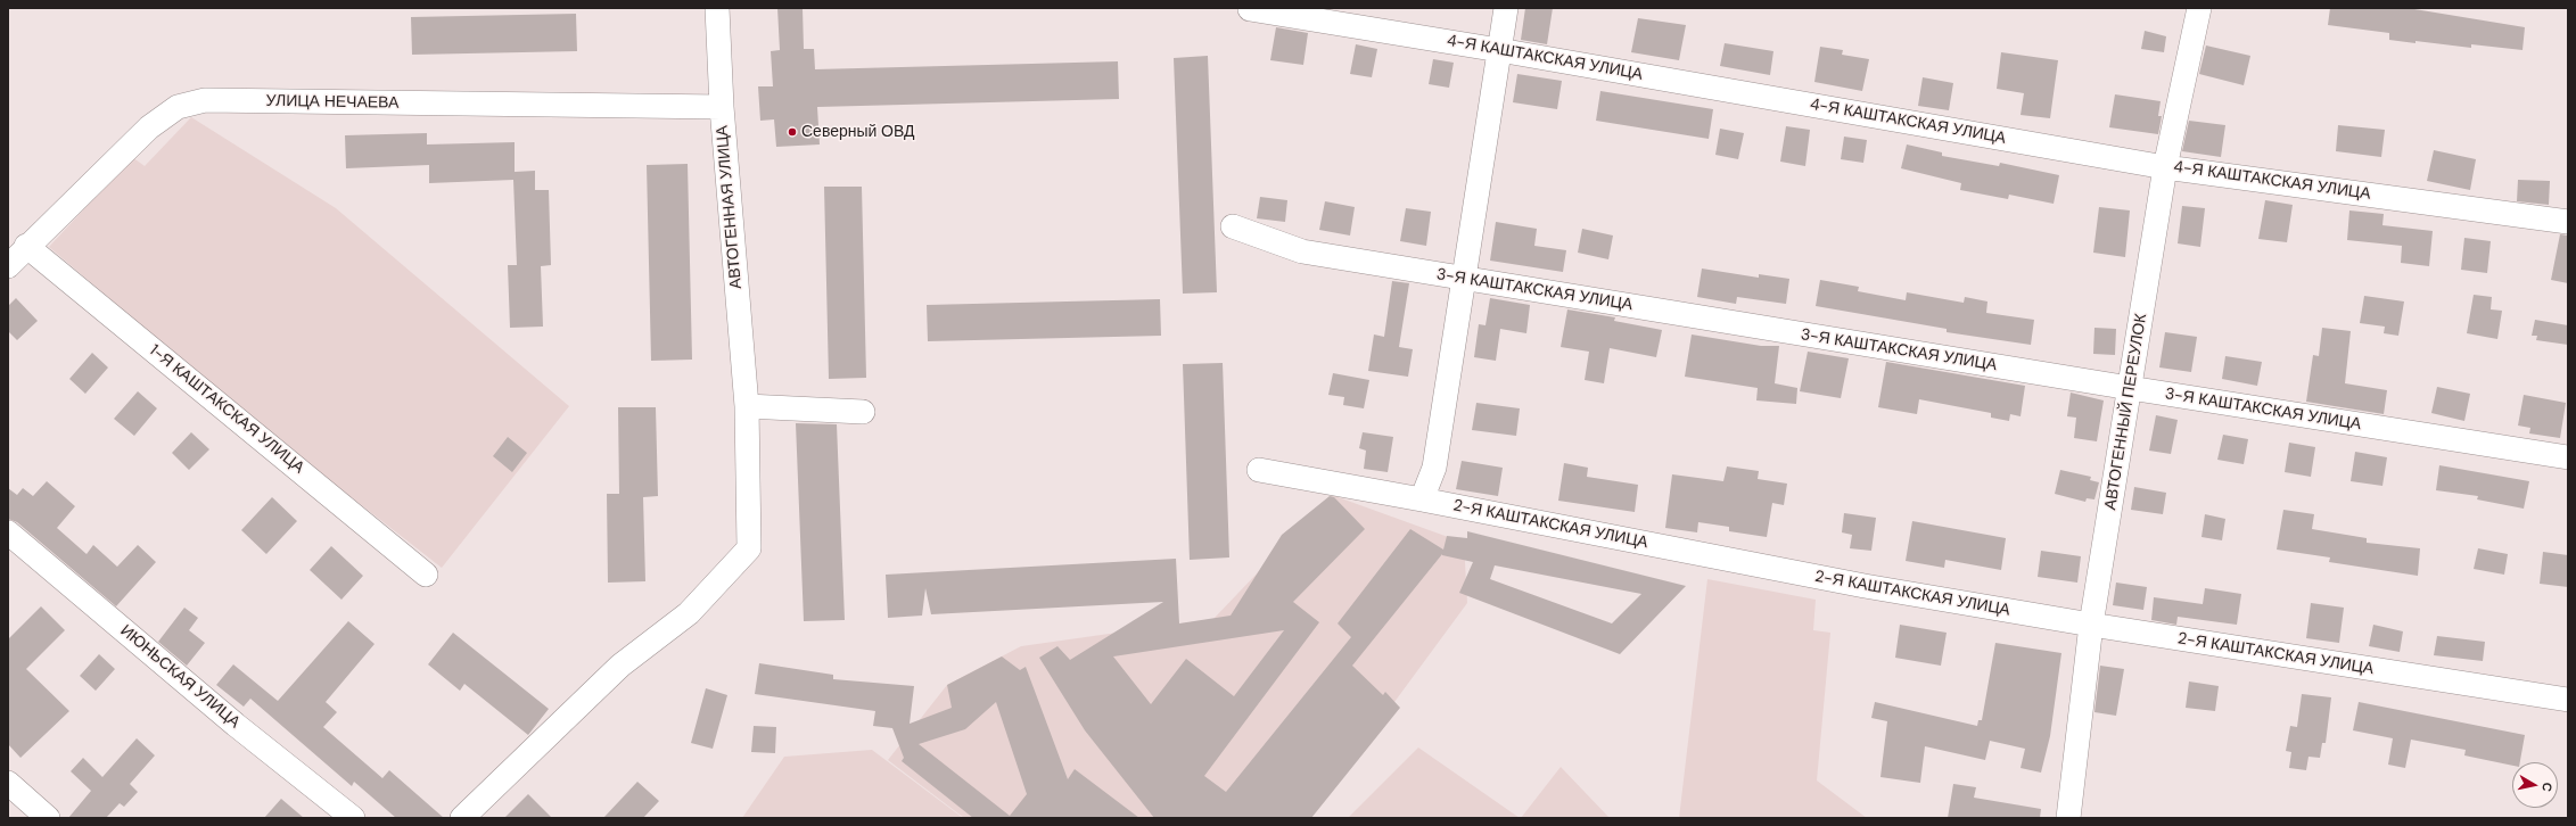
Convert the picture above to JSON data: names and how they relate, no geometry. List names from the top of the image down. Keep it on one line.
{"streets":{"street":["4-Я КАШТАКСКАЯ УЛИЦА","УЛИЦА НЕЧАЕВА","АВТОГЕННАЯ УЛИЦА","3-Я КАШТАКСКАЯ УЛИЦА","1-Я КАШТАКСКАЯ УЛИЦА","АВТОГЕННЫЙ ПЕРЕУЛОК","2-Я КАШТАКСКАЯ УЛИЦА","ИЮНЬСКАЯ УЛИЦА"]},"crossings":[["4-Я КАШТАКСКАЯ УЛИЦА","АВТОГЕННЫЙ ПЕРЕУЛОК"],["УЛИЦА НЕЧАЕВА","АВТОГЕННАЯ УЛИЦА"],["УЛИЦА НЕЧАЕВА","1-Я КАШТАКСКАЯ УЛИЦА"],["3-Я КАШТАКСКАЯ УЛИЦА","АВТОГЕННЫЙ ПЕРЕУЛОК"],["АВТОГЕННЫЙ ПЕРЕУЛОК","2-Я КАШТАКСКАЯ УЛИЦА"]],"places":["Северный ОВД"],"north":"right"}
